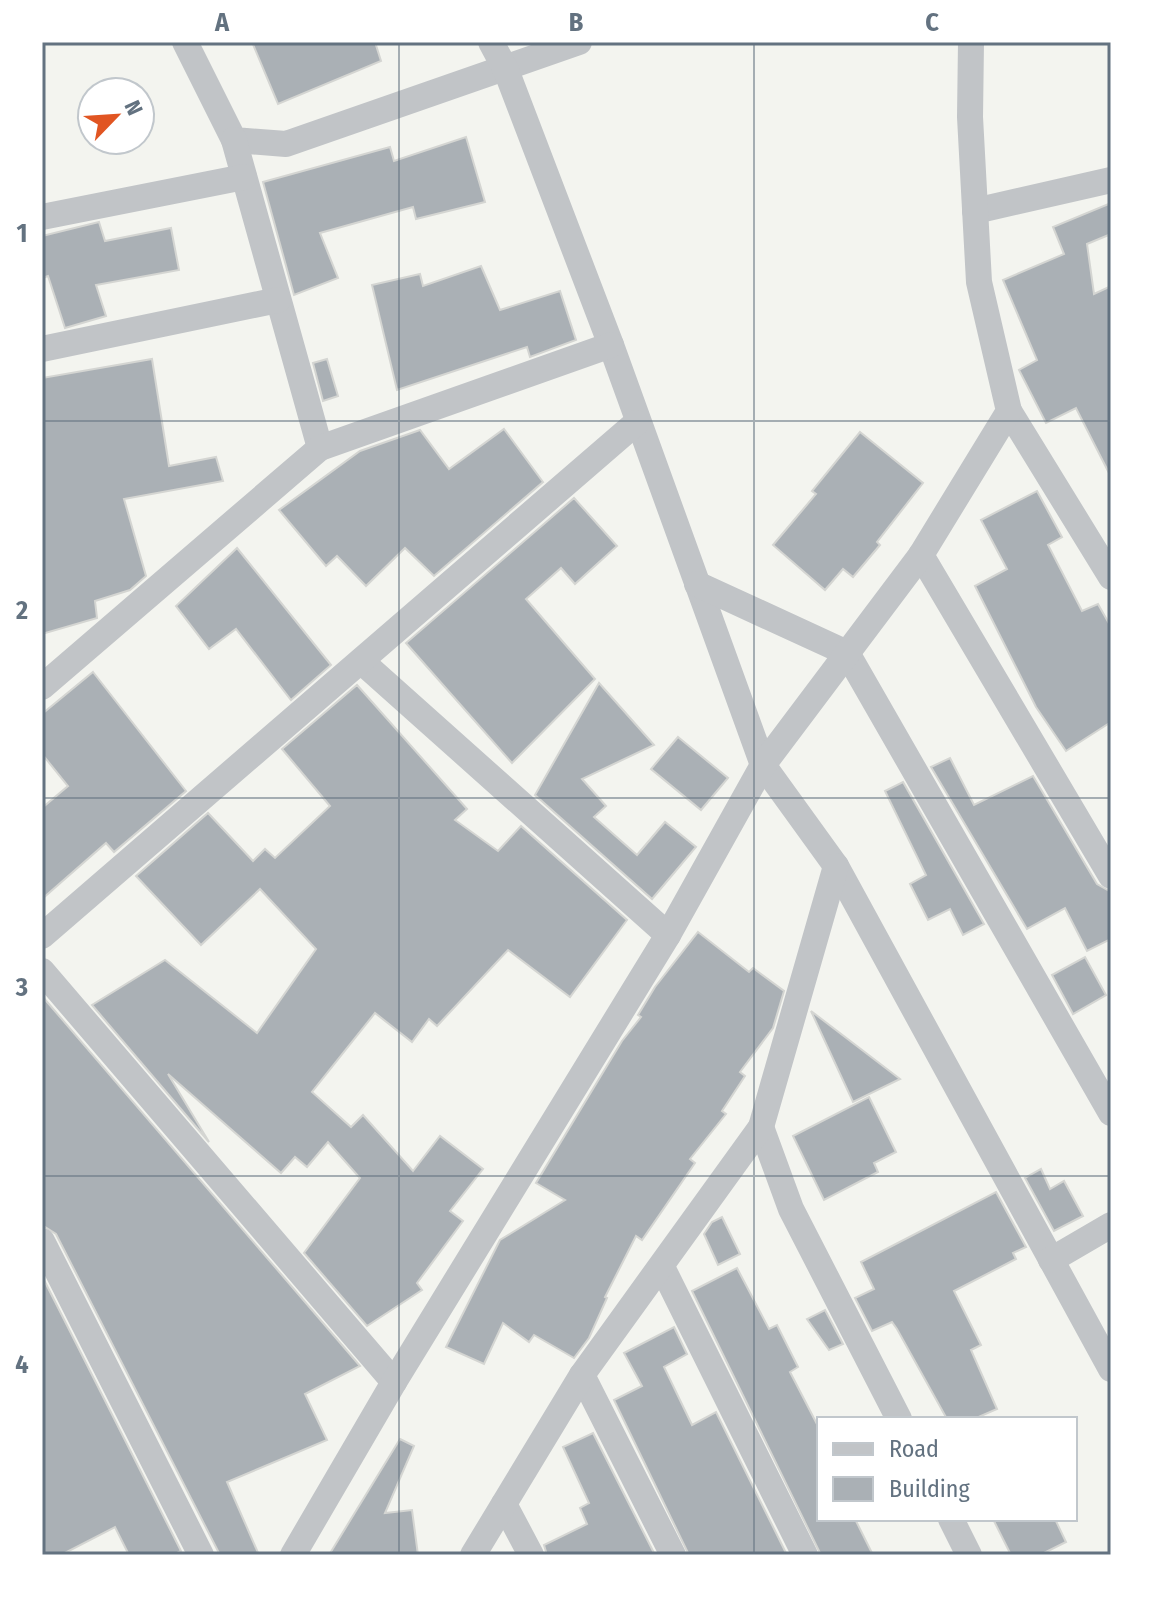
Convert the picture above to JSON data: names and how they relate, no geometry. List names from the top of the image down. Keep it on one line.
{"legend":["Road","Building"],"north":"top right","grid":{"columns":["A","B","C"],"rows":["1","2","3","4"]}}
